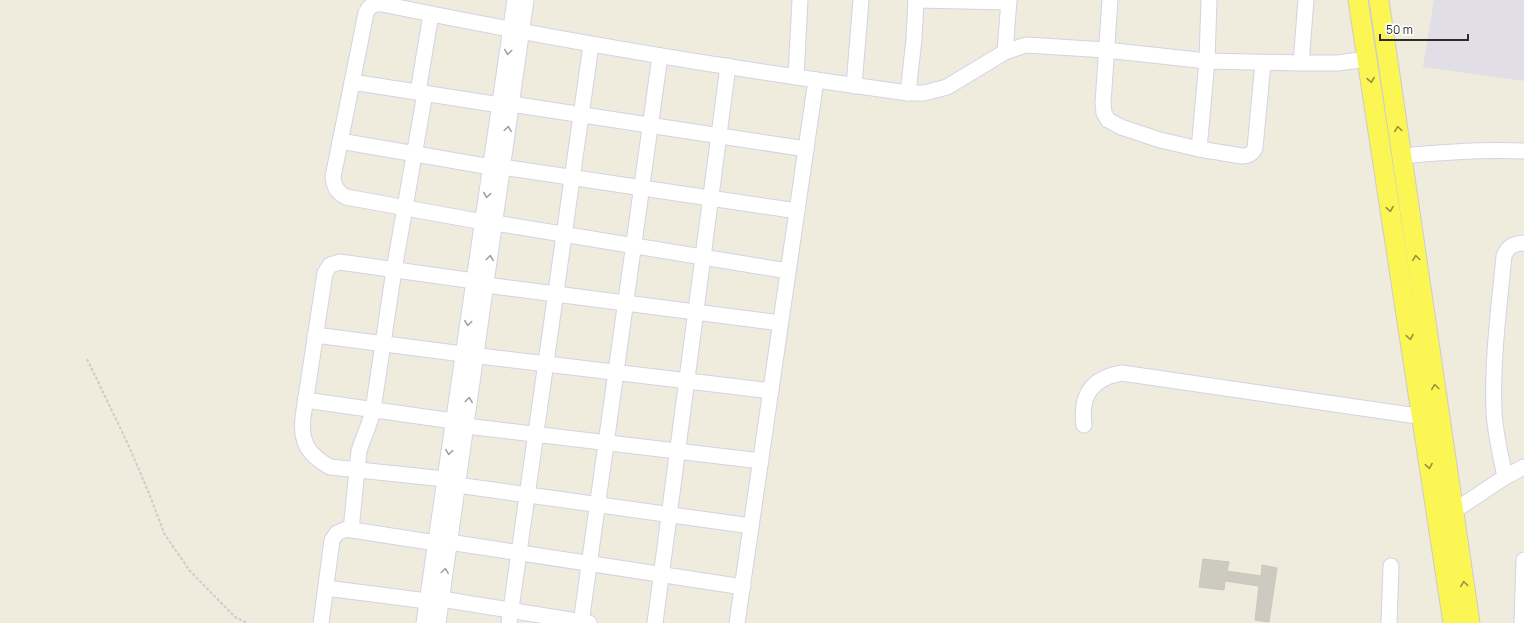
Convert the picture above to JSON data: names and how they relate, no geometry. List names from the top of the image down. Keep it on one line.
{"scale_bar":"50 m"}
